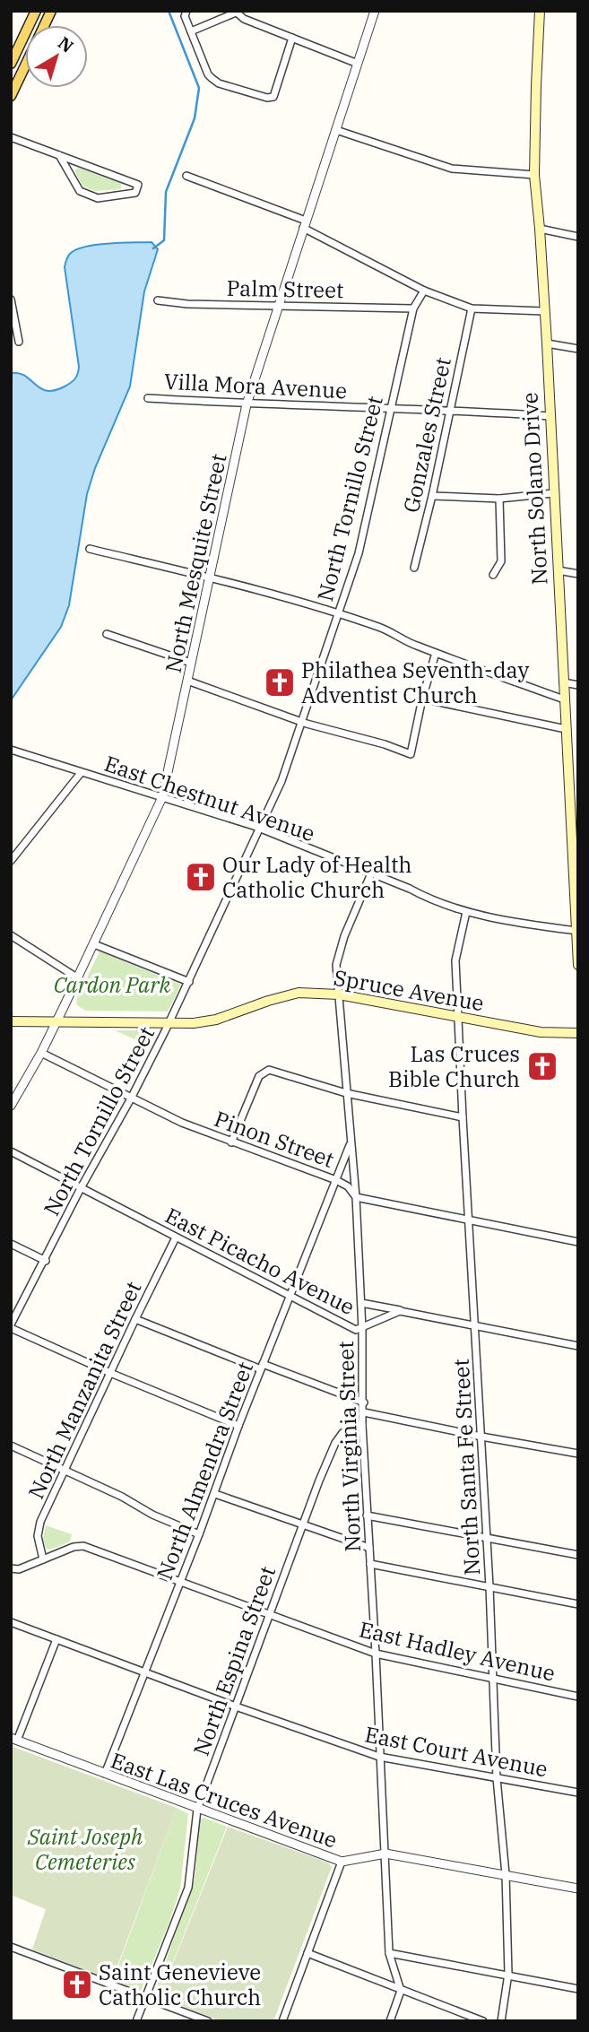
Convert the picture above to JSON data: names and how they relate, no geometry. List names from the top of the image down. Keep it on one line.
{"streets":{"main road":["North Solano Drive","Spruce Avenue"],"street":["Palm Street","Villa Mora Avenue","Gonzales Street","North Tornillo Street","North Mesquite Street","East Chestnut Avenue","Pinon Street","East Picacho Avenue","North Manzanita Street","North Virginia Street","North Santa Fe Street","North Almendra Street","East Hadley Avenue","North Espina Street","East Court Avenue","East Las Cruces Avenue"]},"crossings":[["Palm Street","North Tornillo Street"],["Palm Street","North Mesquite Street"],["Villa Mora Avenue","Gonzales Street"],["Villa Mora Avenue","North Solano Drive"],["Villa Mora Avenue","North Tornillo Street"],["Villa Mora Avenue","North Mesquite Street"],["North Solano Drive","East Chestnut Avenue"],["North Tornillo Street","East Chestnut Avenue"],["North Tornillo Street","Spruce Avenue"],["North Tornillo Street","Pinon Street"],["North Tornillo Street","East Picacho Avenue"],["North Mesquite Street","East Chestnut Avenue"],["North Mesquite Street","Spruce Avenue"],["North Mesquite Street","Pinon Street"],["East Chestnut Avenue","North Virginia Street"],["East Chestnut Avenue","North Santa Fe Street"],["Spruce Avenue","North Virginia Street"],["Spruce Avenue","North Santa Fe Street"],["Pinon Street","North Virginia Street"],["Pinon Street","North Santa Fe Street"],["Pinon Street","North Almendra Street"],["East Picacho Avenue","North Manzanita Street"],["East Picacho Avenue","North Virginia Street"],["East Picacho Avenue","North Almendra Street"],["North Manzanita Street","East Hadley Avenue"],["North Virginia Street","North Almendra Street"],["North Virginia Street","East Hadley Avenue"],["North Virginia Street","North Espina Street"],["North Virginia Street","East Court Avenue"],["North Virginia Street","East Las Cruces Avenue"],["North Santa Fe Street","East Hadley Avenue"],["North Santa Fe Street","East Court Avenue"],["North Santa Fe Street","East Las Cruces Avenue"],["North Almendra Street","East Hadley Avenue"],["North Almendra Street","East Court Avenue"],["North Almendra Street","East Las Cruces Avenue"],["East Hadley Avenue","North Espina Street"],["North Espina Street","East Court Avenue"],["North Espina Street","East Las Cruces Avenue"]],"parks":["Cardon Park","Saint Joseph Cemeteries"],"places":{"church":["Philathea Seventh-day Adventist Church","Our Lady of Health Catholic Church","Las Cruces Bible Church","Saint Genevieve Catholic Church"]},"north":"top right"}
